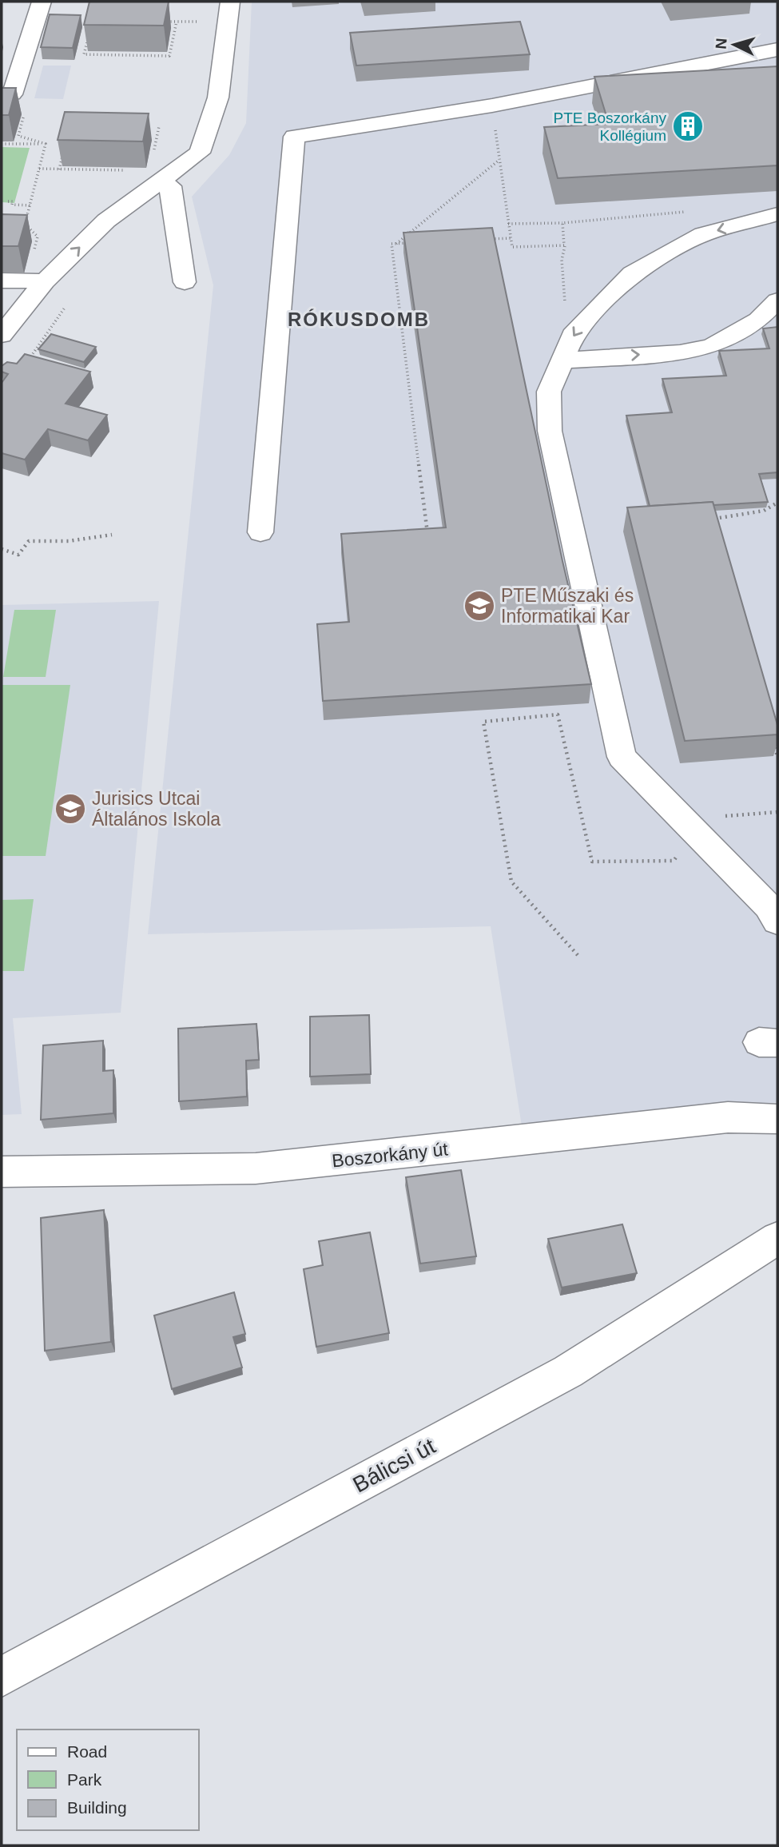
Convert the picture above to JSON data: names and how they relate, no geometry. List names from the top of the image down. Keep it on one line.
{"streets":{"street":["Boszorkány út","Bálicsi út"]},"districts":["RÓKUSDOMB"],"places":{"building":["PTE Boszorkány Kollégium"],"school or university":["PTE Műszaki és Informatikai Kar","Jurisics Utcai Általános Iskola"]},"legend":["Road","Park","Building"],"north":"left"}
